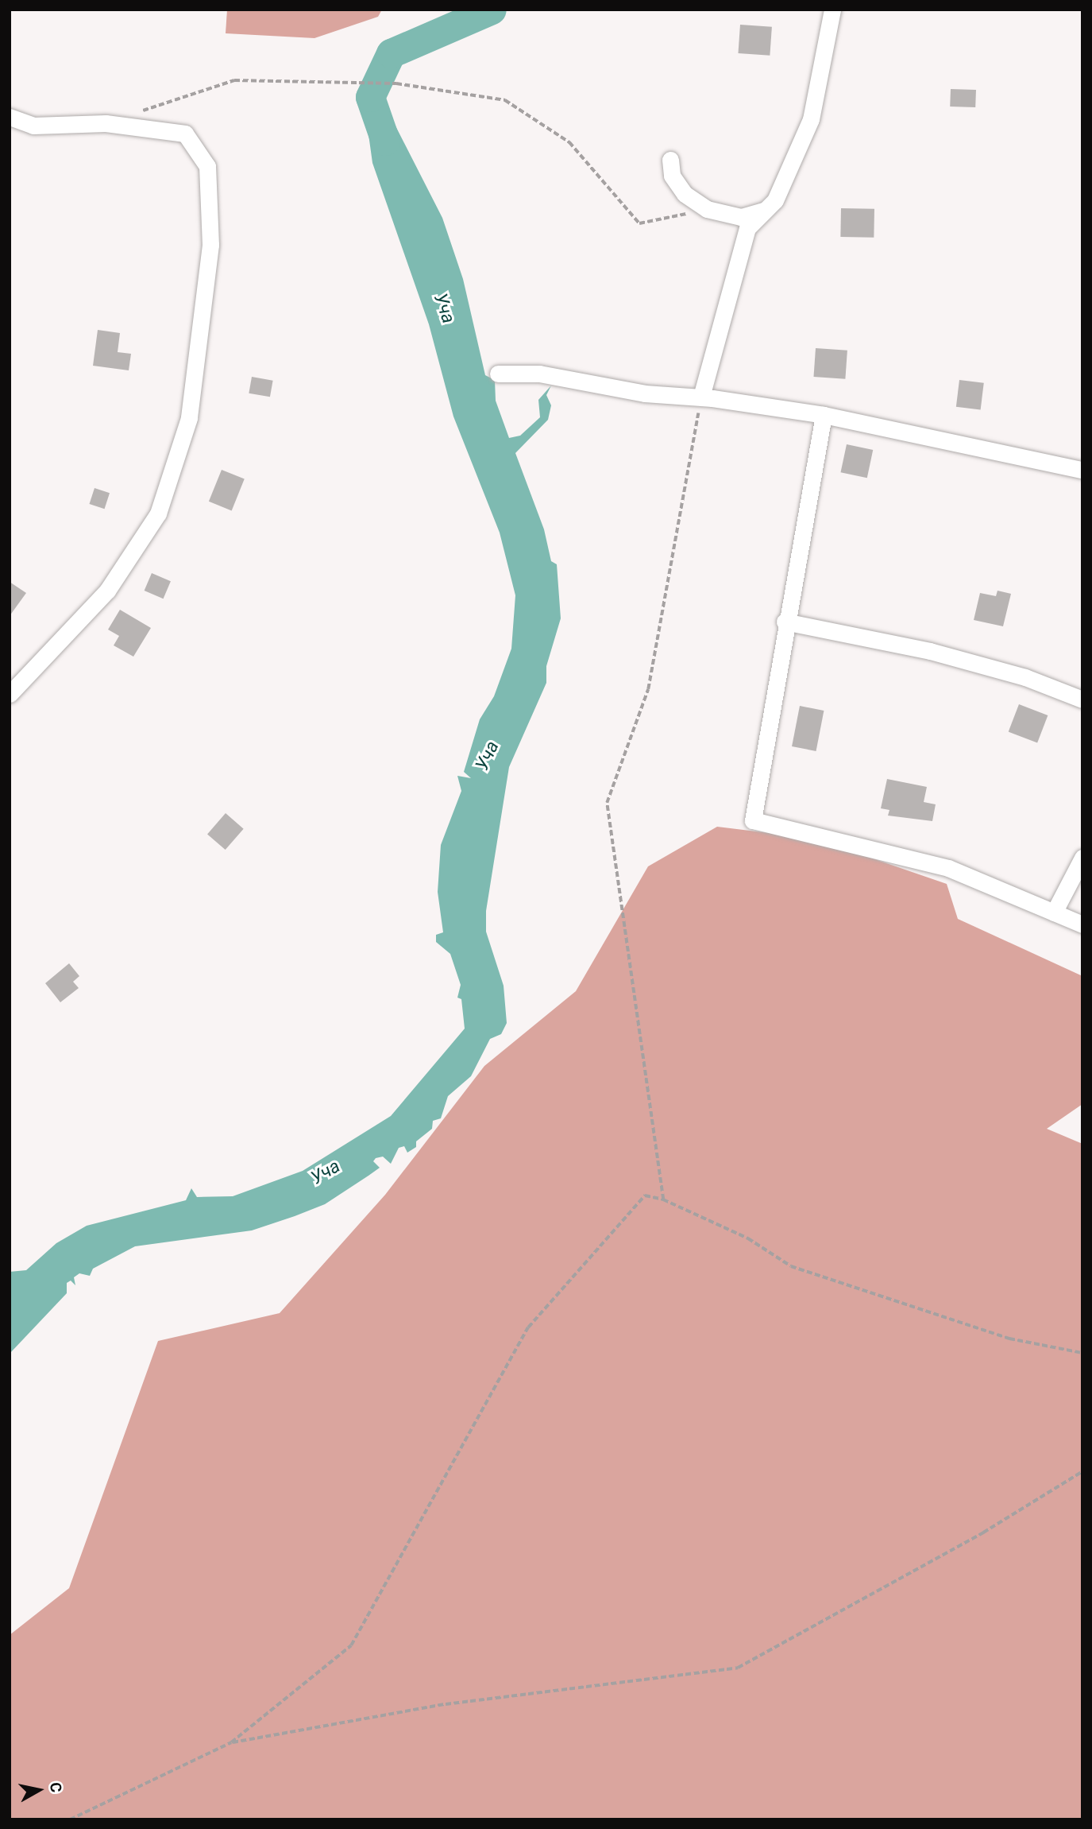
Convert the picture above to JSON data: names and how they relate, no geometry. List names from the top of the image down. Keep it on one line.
{"water":["Уча"],"north":"right"}
